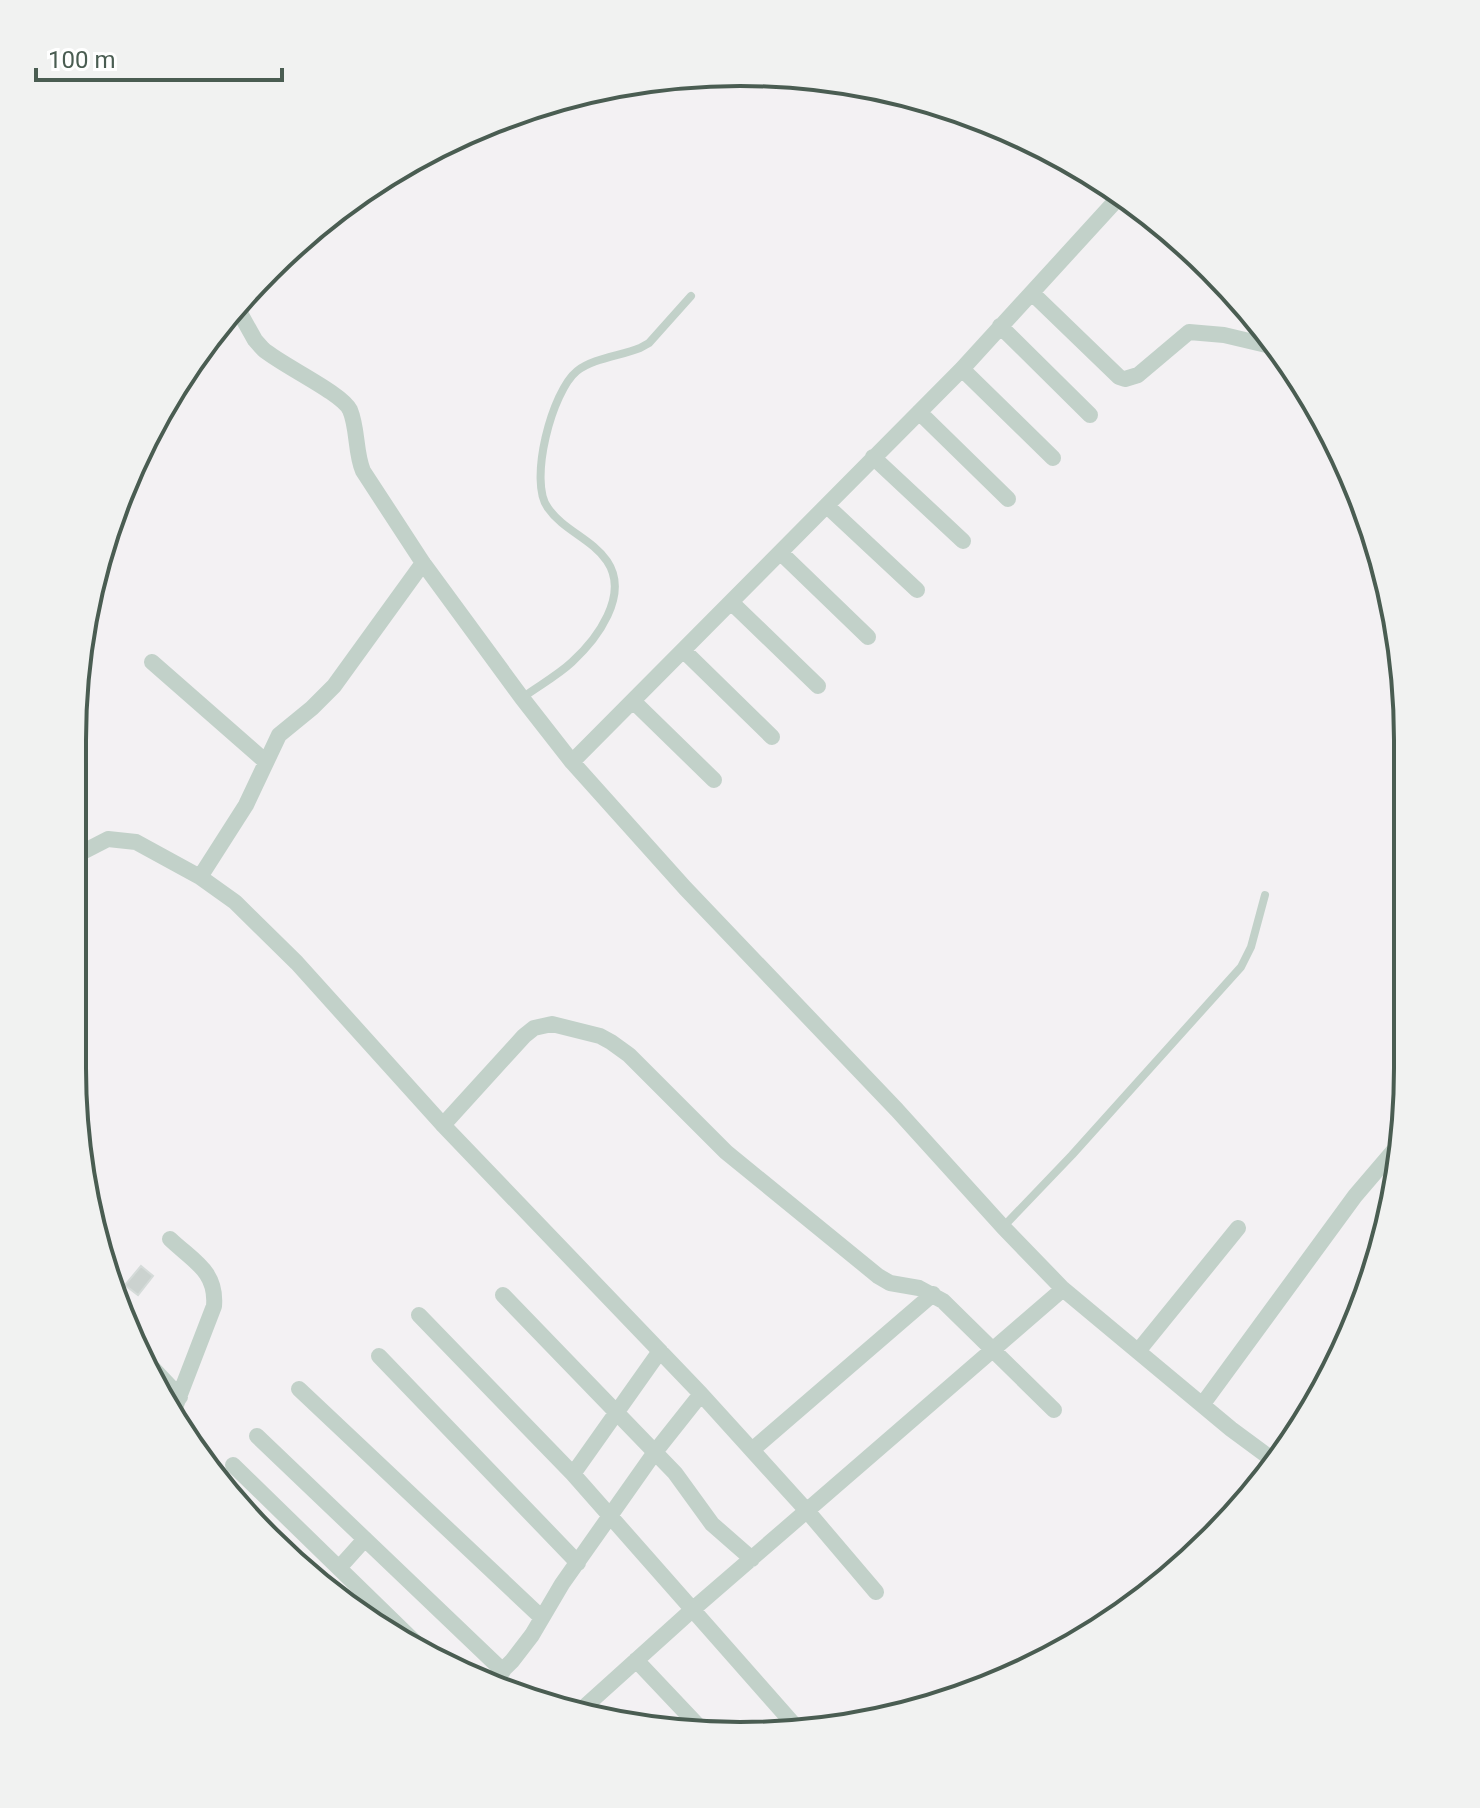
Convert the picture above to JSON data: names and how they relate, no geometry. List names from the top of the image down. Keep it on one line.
{"scale_bar":"100 m"}
